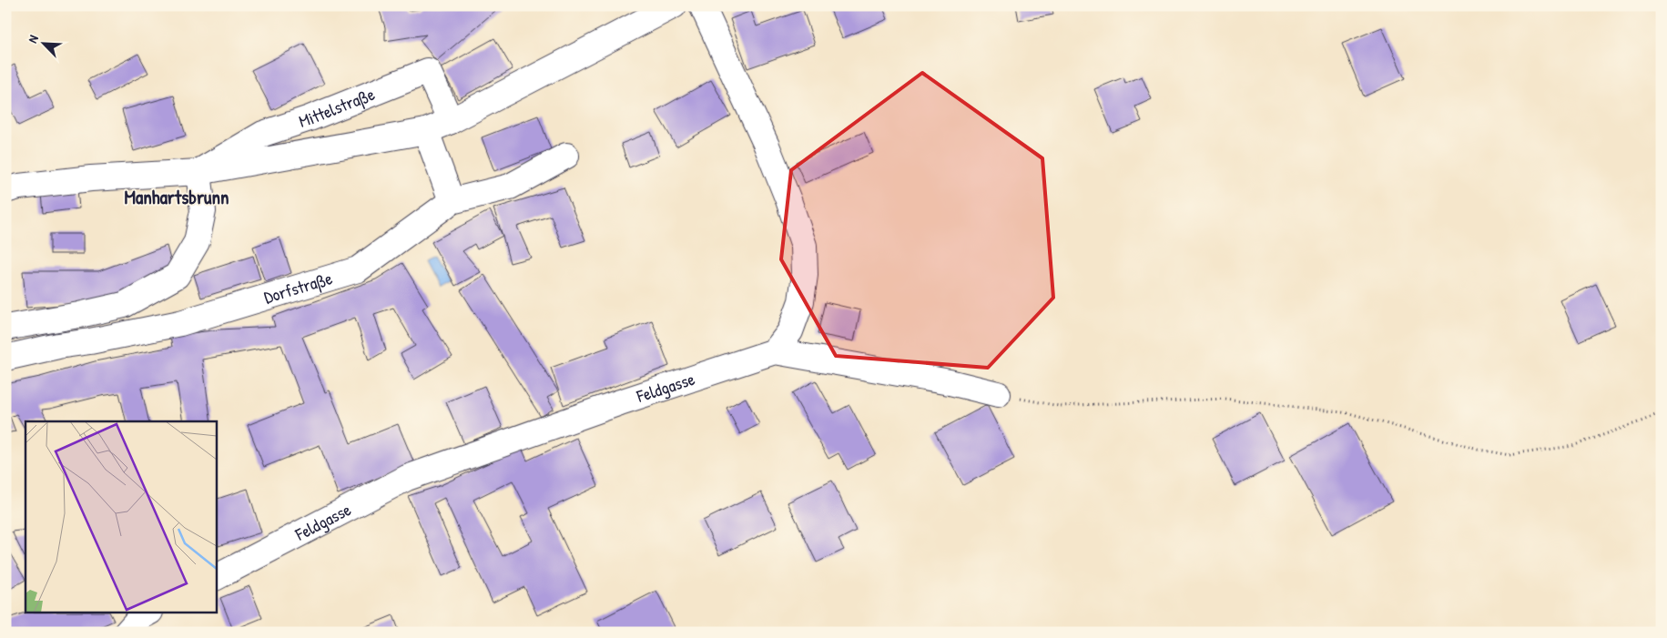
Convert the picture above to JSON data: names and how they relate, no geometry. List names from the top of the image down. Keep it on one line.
{"streets":{"street":["Mittelstraße","Dorfstraße","Feldgasse"]},"districts":["Manhartsbrunn"],"north":"top left"}
